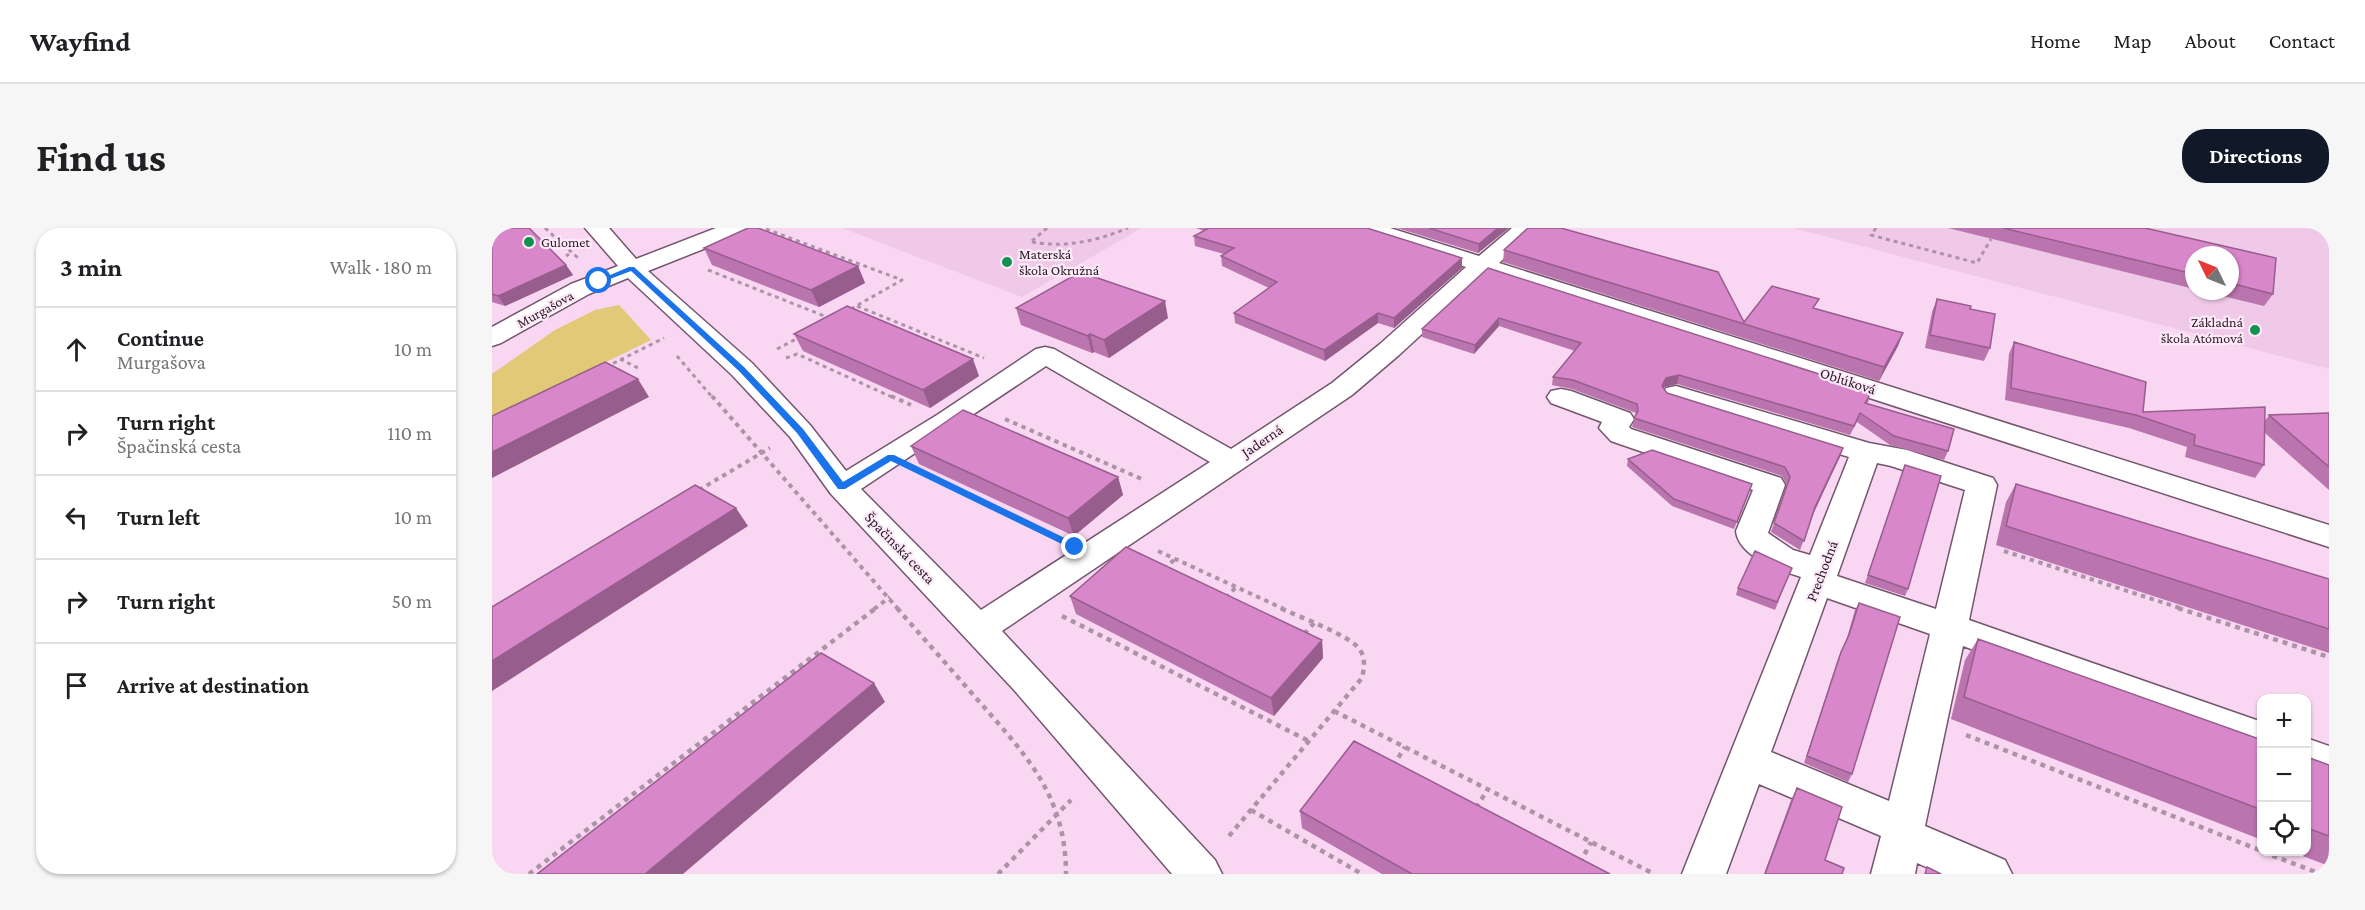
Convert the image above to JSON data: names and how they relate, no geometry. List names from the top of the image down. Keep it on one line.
{"streets":{"street":["Murgašova","Oblúková","Jaderná","Špačinská cesta","Prechodná"]},"crossings":[["Murgašova","Špačinská cesta"],["Oblúková","Jaderná"],["Jaderná","Špačinská cesta"]],"places":["Gulomet","Materská škola Okružná","Základná škola Atómová"],"north":"top left","page":{"header":"Wayfind","nav":["Home","Map","About","Contact"],"buttons":"Directions","title":"Find us","heading":["3 min","Walk · 180 m"],"list":[["Continue","Murgašova","10 m"],["Turn right","Špačinská cesta","110 m"],["Turn left","10 m"],["Turn right","50 m"],"Arrive at destination"],"map_buttons":["+","−"]}}
